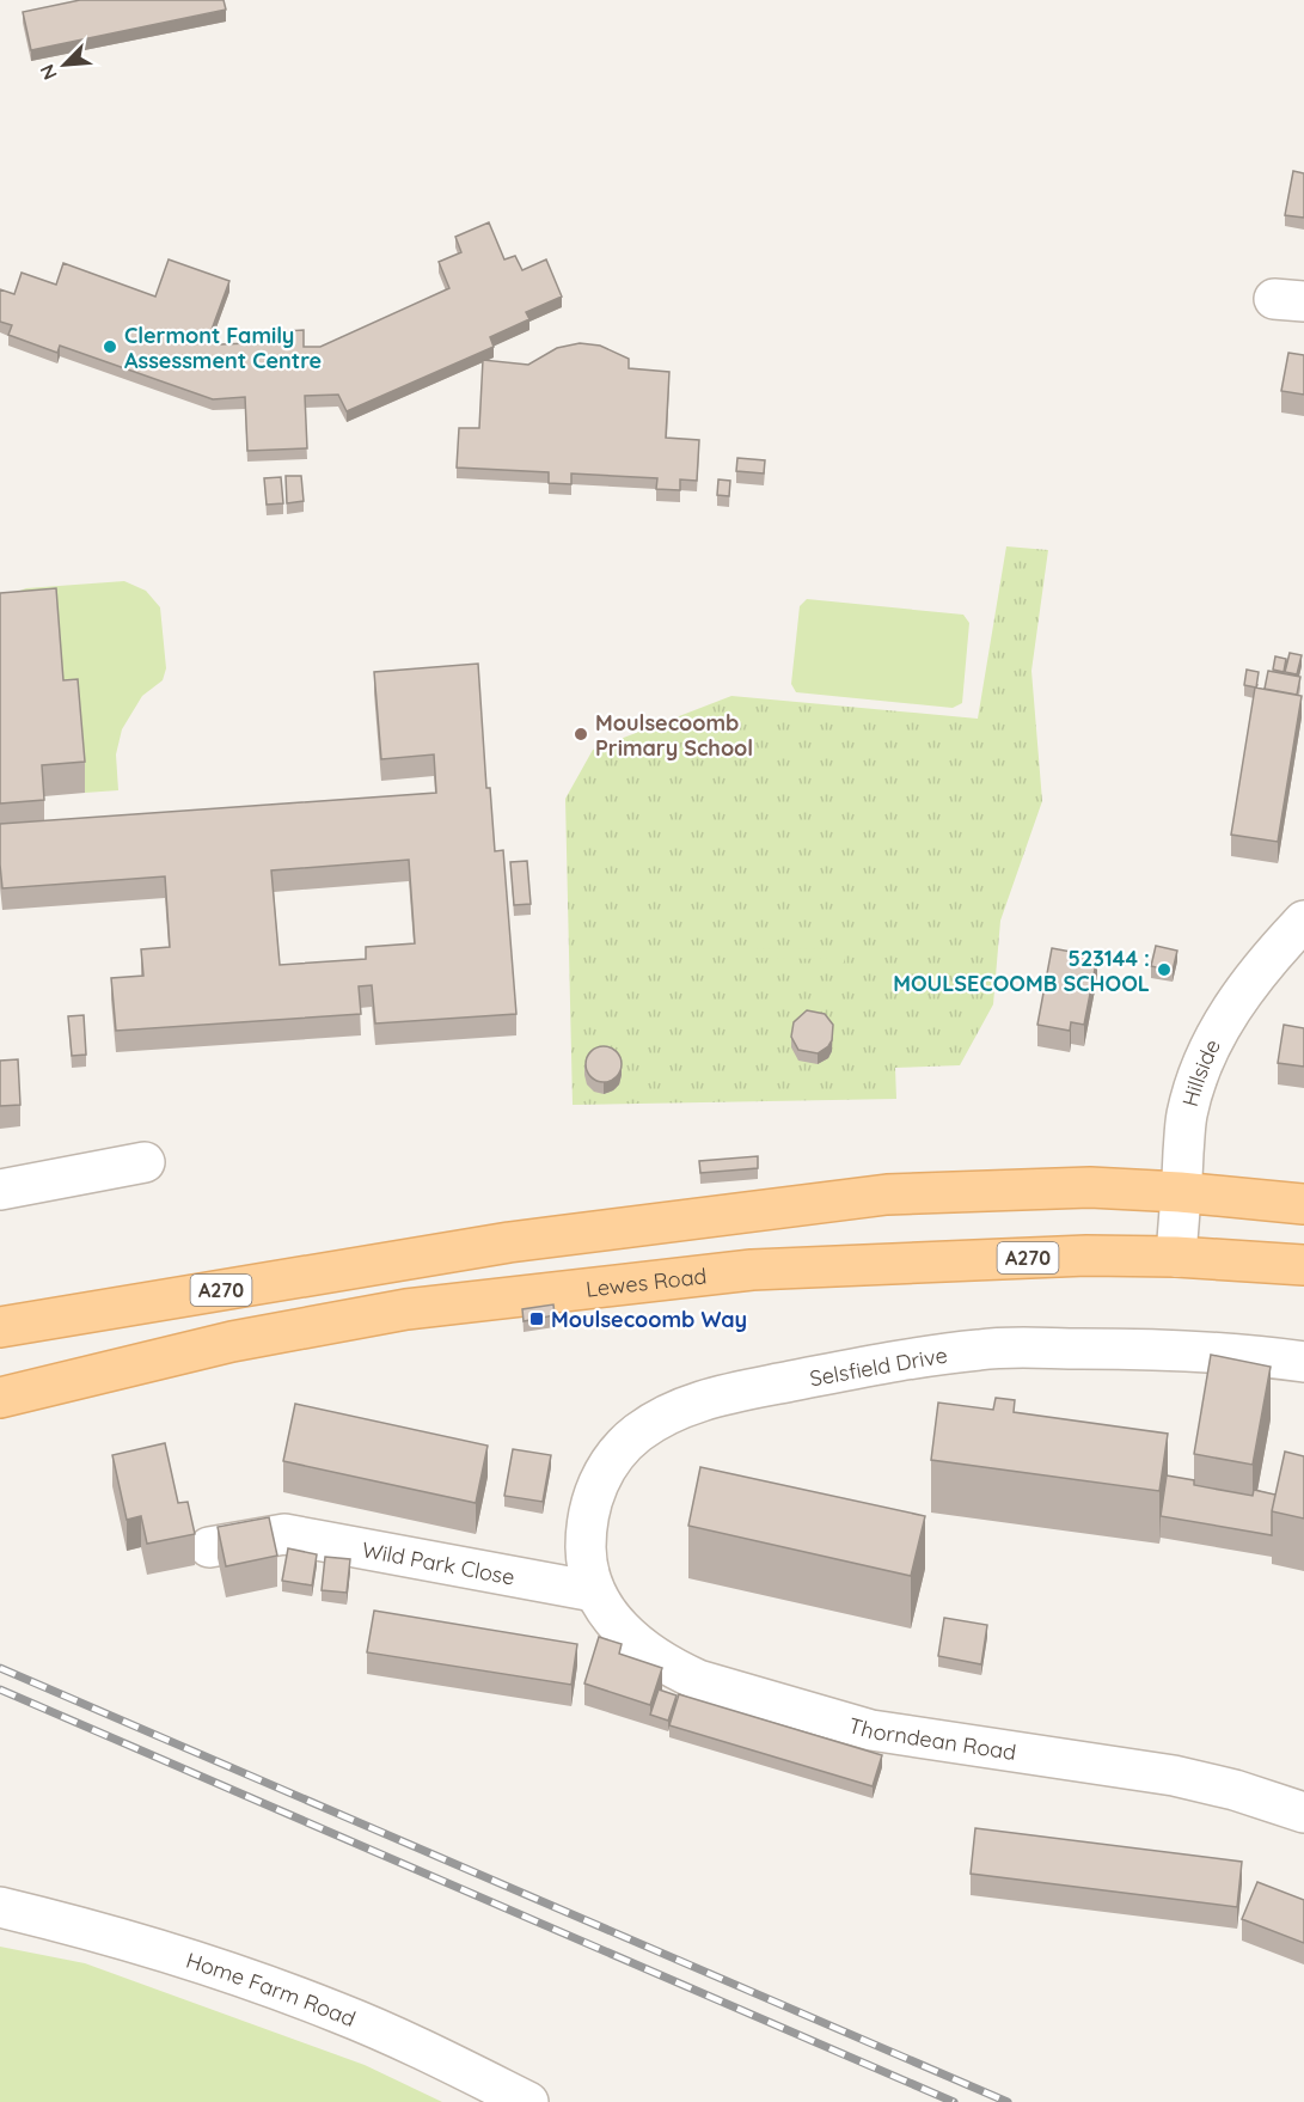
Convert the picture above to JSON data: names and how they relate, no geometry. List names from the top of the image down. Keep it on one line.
{"streets":{"main road":["A270","Lewes Road"],"street":["Hillside","Selsfield Drive","Wild Park Close","Thorndean Road","Home Farm Road"]},"crossings":[["Hillside","A270"],["Hillside","Lewes Road"],["Selsfield Drive","Wild Park Close"],["Selsfield Drive","Thorndean Road"],["Wild Park Close","Thorndean Road"]],"places":{"other":["Clermont Family Assessment Centre","Moulsecoomb Primary School","523144 : MOULSECOOMB SCHOOL"],"transit":["Moulsecoomb Way"]},"north":"bottom left"}
